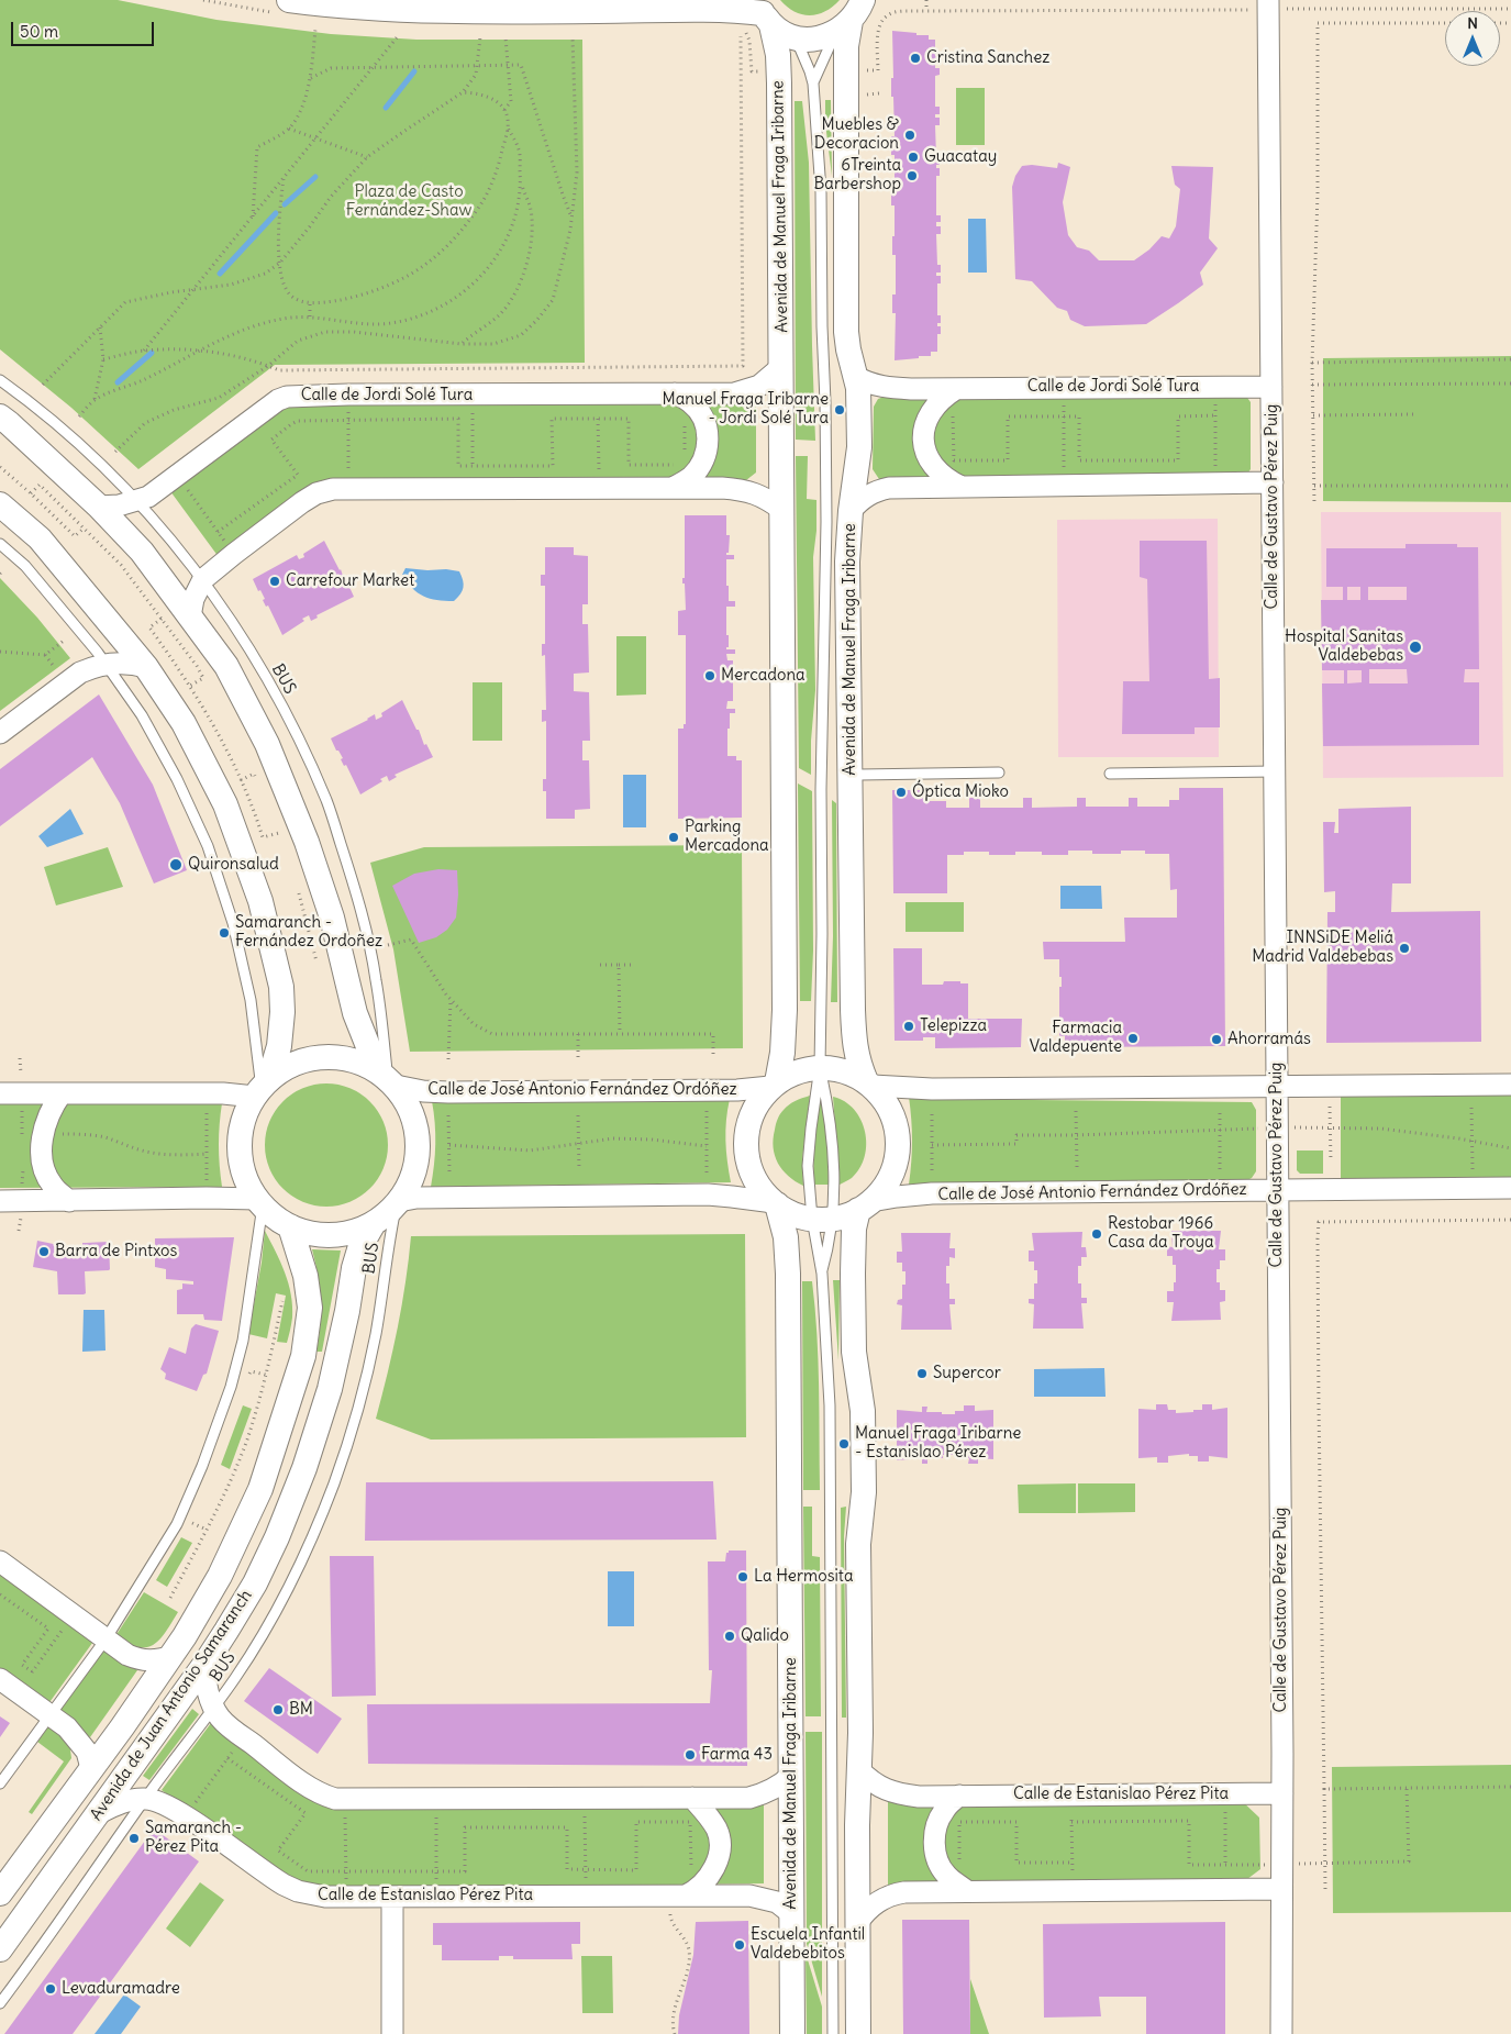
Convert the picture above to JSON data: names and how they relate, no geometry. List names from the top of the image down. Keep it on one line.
{"streets":{"street":["Avenida de Manuel Fraga Iribarne","Calle de Jordi Solé Tura","Calle de Gustavo Pérez Puig","Calle de José Antonio Fernández Ordóñez","Avenida de Juan Antonio Samaranch","Calle de Estanislao Pérez Pita"],"lane":["BUS"]},"crossings":[["Avenida de Manuel Fraga Iribarne","Calle de Jordi Solé Tura"],["Avenida de Manuel Fraga Iribarne","Calle de José Antonio Fernández Ordóñez"],["Avenida de Manuel Fraga Iribarne","Calle de Estanislao Pérez Pita"],["Calle de Jordi Solé Tura","Calle de Gustavo Pérez Puig"],["Calle de Jordi Solé Tura","BUS"],["Calle de Gustavo Pérez Puig","Calle de José Antonio Fernández Ordóñez"],["Calle de Gustavo Pérez Puig","Calle de Estanislao Pérez Pita"],["BUS","Calle de José Antonio Fernández Ordóñez"],["BUS","Avenida de Juan Antonio Samaranch"],["BUS","Calle de Estanislao Pérez Pita"],["Calle de José Antonio Fernández Ordóñez","Avenida de Juan Antonio Samaranch"],["Avenida de Juan Antonio Samaranch","Calle de Estanislao Pérez Pita"]],"parks":["Plaza de Casto Fernández-Shaw"],"places":["Cristina Sanchez","Muebles & Decoracion","Guacatay","6Treinta Barbershop","Manuel Fraga Iribarne - Jordi Solé Tura","Carrefour Market","Hospital Sanitas Valdebebas","Mercadona","Óptica Mioko","Parking Mercadona","Quironsalud","Samaranch - Fernández Ordoñez","INNSiDE Meliá Madrid Valdebebas","Telepizza","Farmacia Valdepuente","Ahorramás","Restobar 1966 Casa da Troya","Barra de Pintxos","Supercor","Manuel Fraga Iribarne - Estanislao Pérez","La Hermosita","Qalido","BM","Farma 43","Samaranch - Pérez Pita","Escuela Infantil Valdebebitos","Levaduramadre"],"scale_bar":"50 m","north":"top"}
